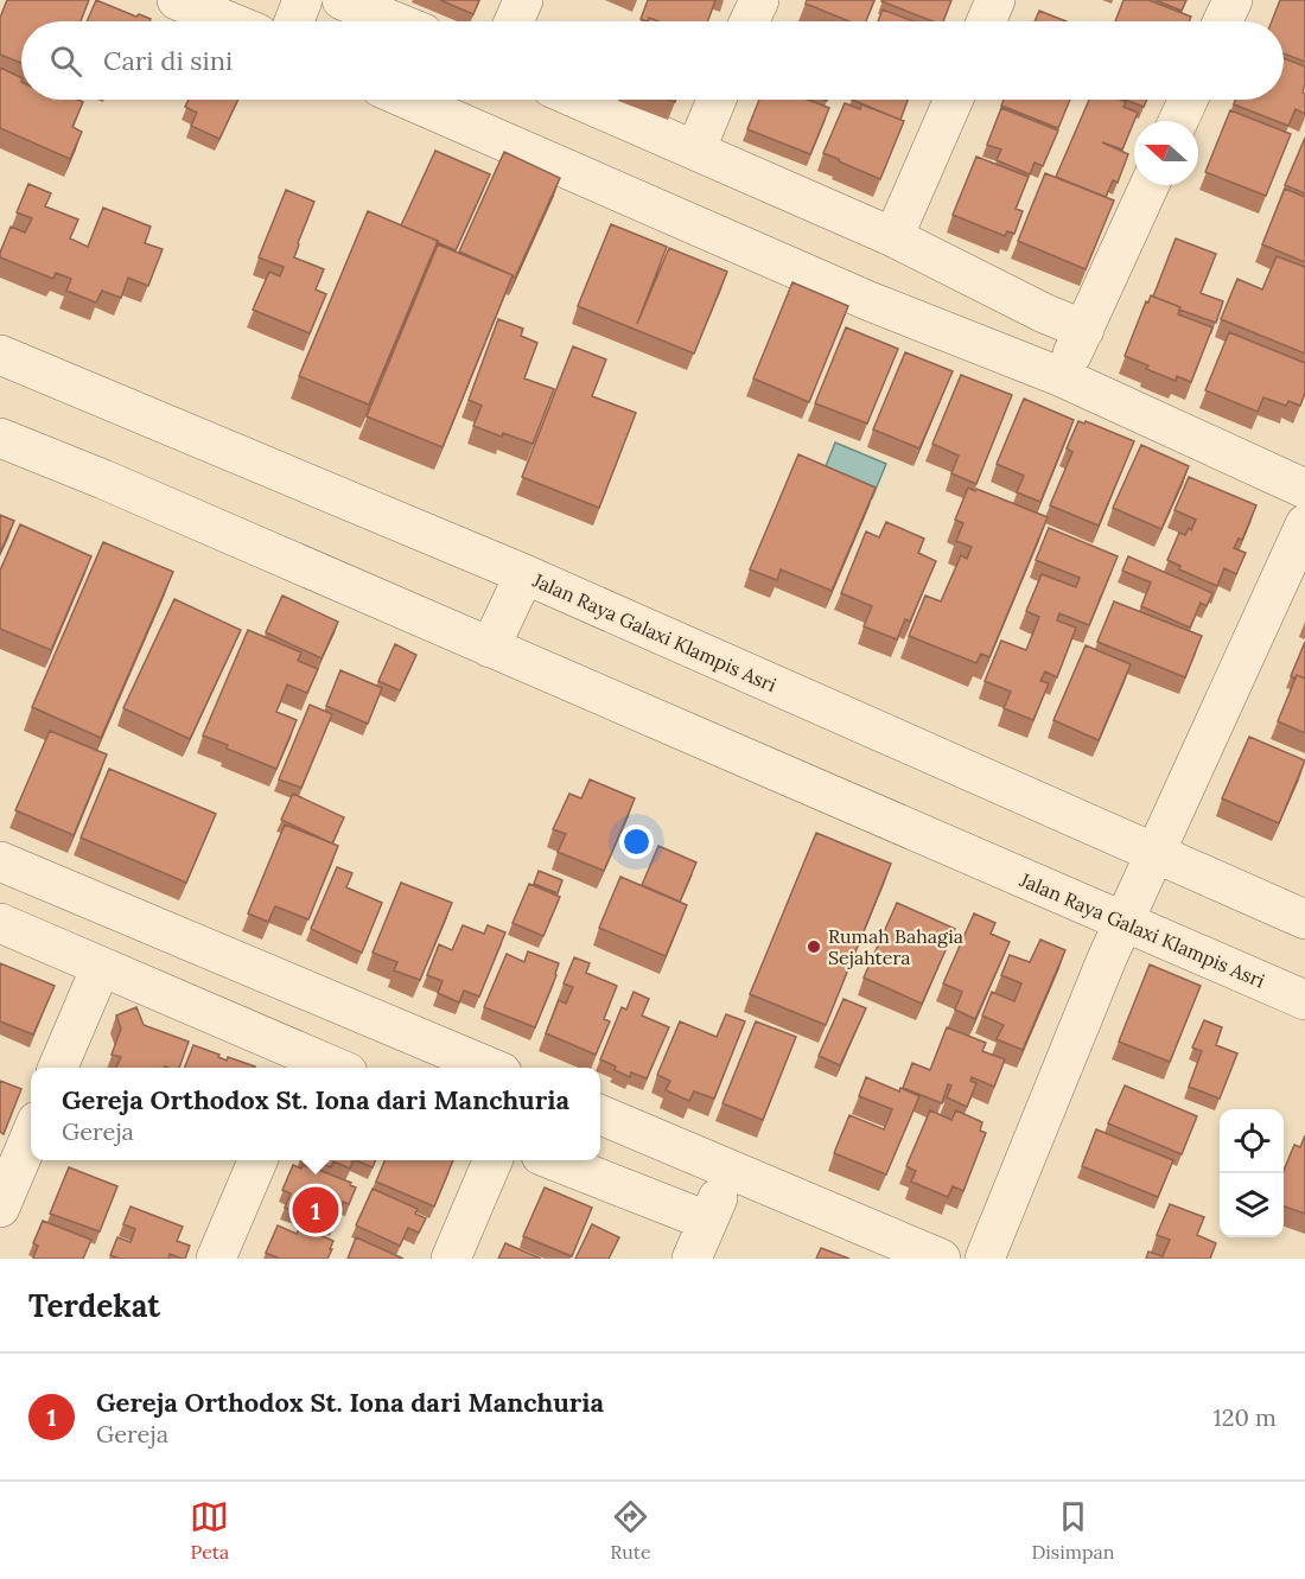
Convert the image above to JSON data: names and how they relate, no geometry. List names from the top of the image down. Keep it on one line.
{"streets":{"street":["Jalan Raya Galaxi Klampis Asri"]},"places":["Rumah Bahagia Sejahtera"],"north":"left","page":{"search":"Cari di sini","popup":["Gereja Orthodox St. Iona dari Manchuria","Gereja"],"pins":"1","heading":"Terdekat","list":[{"mark":"1","name":"Gereja Orthodox St. Iona dari Manchuria","note":"Gereja","value":"120 m"}],"nav":["Peta","Rute","Disimpan"]}}
